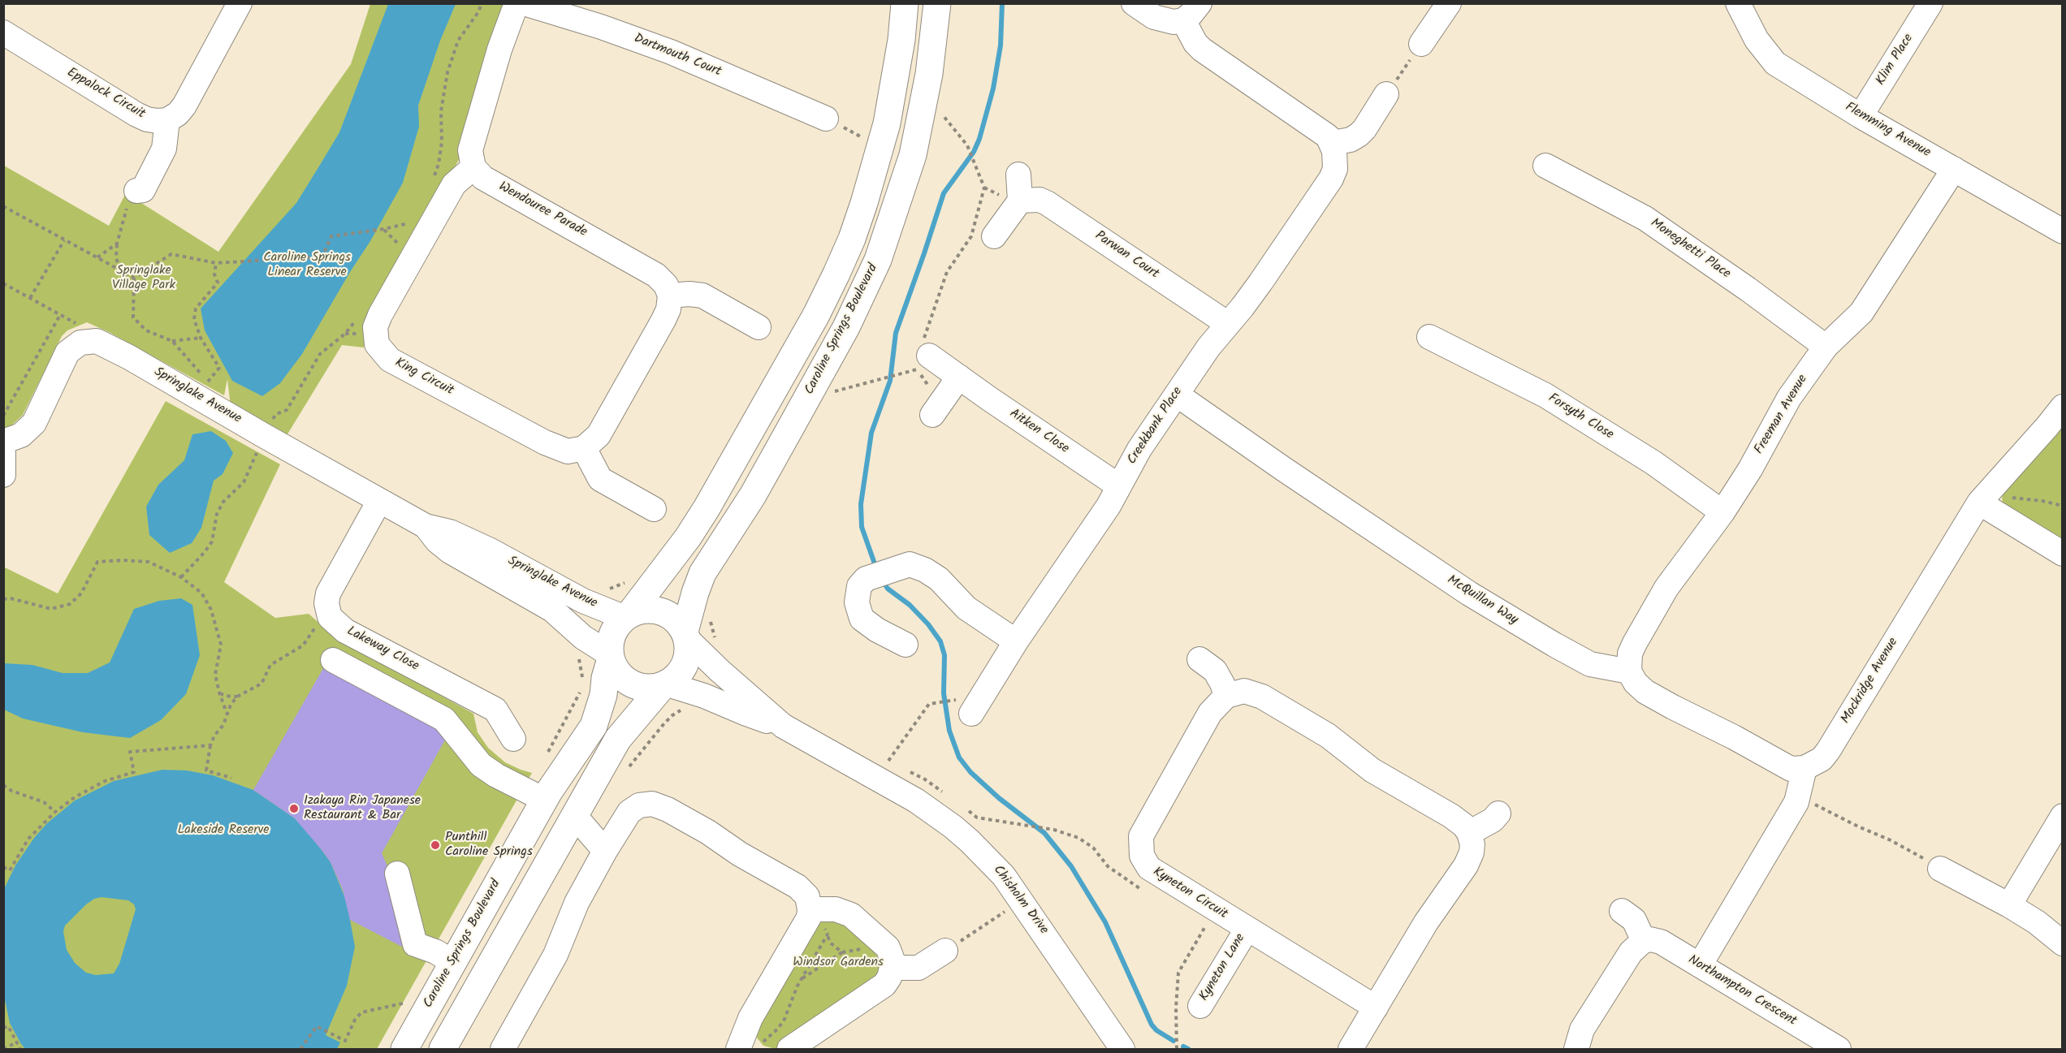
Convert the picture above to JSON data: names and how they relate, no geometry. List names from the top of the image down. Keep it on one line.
{"streets":{"main road":["Caroline Springs Boulevard"],"street":["Dartmouth Court","Klim Place","Eppalock Circuit","Flemming Avenue","Wendouree Parade","Moneghetti Place","Parwan Court","King Circuit","Springlake Avenue","Freeman Avenue","Forsyth Close","Creekbank Place","Aitken Close","McQuillan Way","Lakeway Close","Mockridge Avenue","Kyneton Circuit","Chisholm Drive","Kyneton Lane","Northampton Crescent"]},"crossings":[["Klim Place","Flemming Avenue"],["Flemming Avenue","Freeman Avenue"],["Wendouree Parade","King Circuit"],["Moneghetti Place","Freeman Avenue"],["Parwan Court","Creekbank Place"],["Caroline Springs Boulevard","Springlake Avenue"],["Caroline Springs Boulevard","Chisholm Drive"],["Springlake Avenue","Lakeway Close"],["Springlake Avenue","Chisholm Drive"],["Freeman Avenue","Forsyth Close"],["Freeman Avenue","McQuillan Way"],["Creekbank Place","Aitken Close"],["Creekbank Place","McQuillan Way"],["Kyneton Circuit","Kyneton Lane"]],"parks":["Caroline Springs Linear Reserve","Springlake Village Park","Lakeside Reserve","Windsor Gardens"],"places":["Izakaya Rin Japanese Restaurant & Bar","Punthill Caroline Springs"]}
